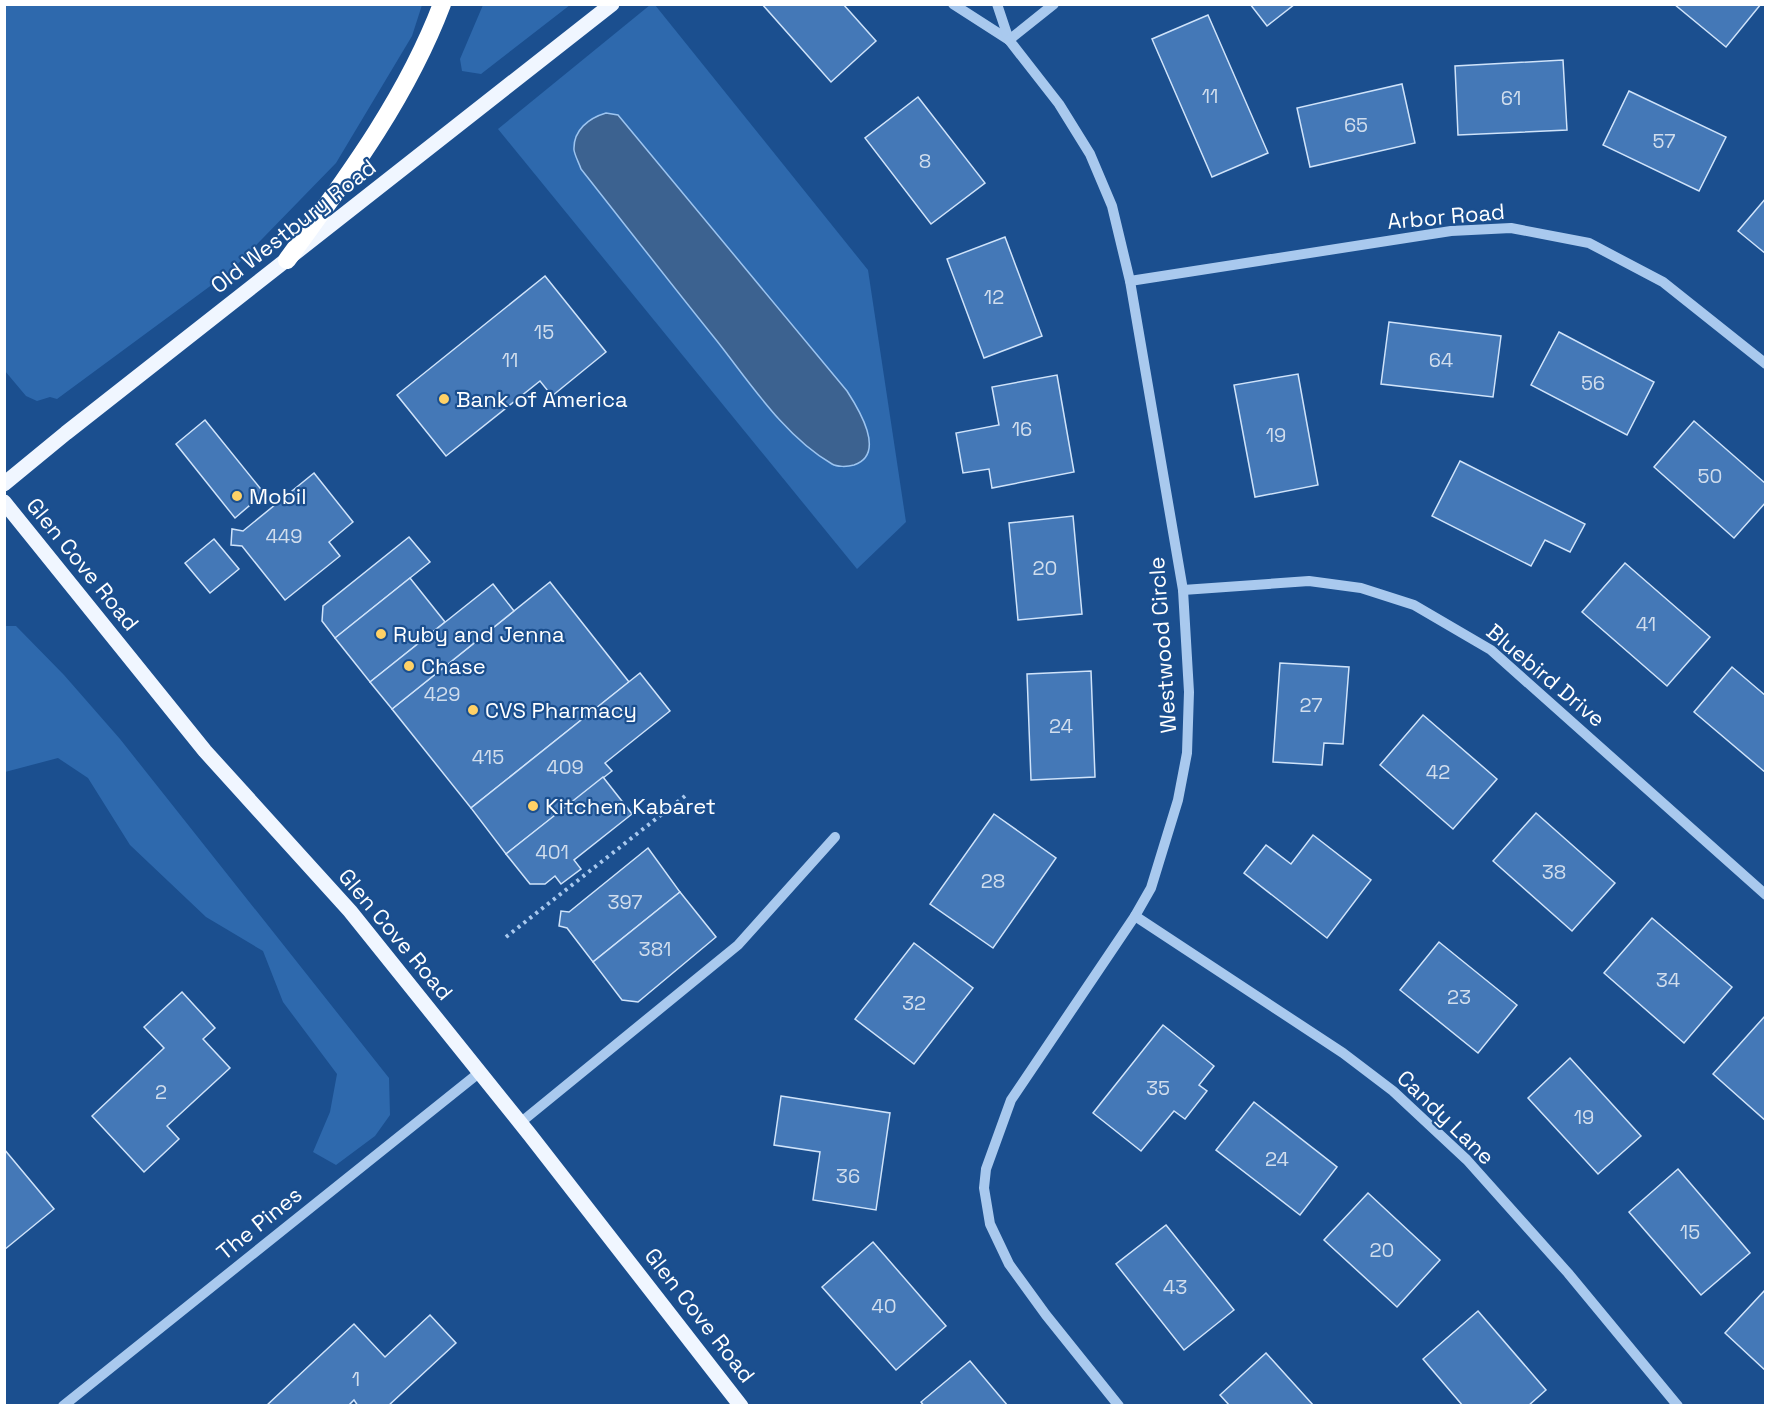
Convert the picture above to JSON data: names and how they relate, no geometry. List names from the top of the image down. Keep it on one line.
{"streets":{"main road":["Old Westbury Road","Glen Cove Road"],"street":["Arbor Road","Westwood Circle","Bluebird Drive","Candy Lane","The Pines"]},"crossings":[["Arbor Road","Westwood Circle"],["Glen Cove Road","The Pines"],["Westwood Circle","Bluebird Drive"],["Westwood Circle","Candy Lane"]],"places":["Bank of America","Mobil","Ruby and Jenna","Chase","CVS Pharmacy","Kitchen Kabaret"],"house_numbers":["11","61","65","57","8","12","15","11","64","56","16","19","50","449","20","41","429","27","24","415","409","42","401","38","28","397","381","34","23","32","35","2","19","24","36","15","20","43","40","1"]}
